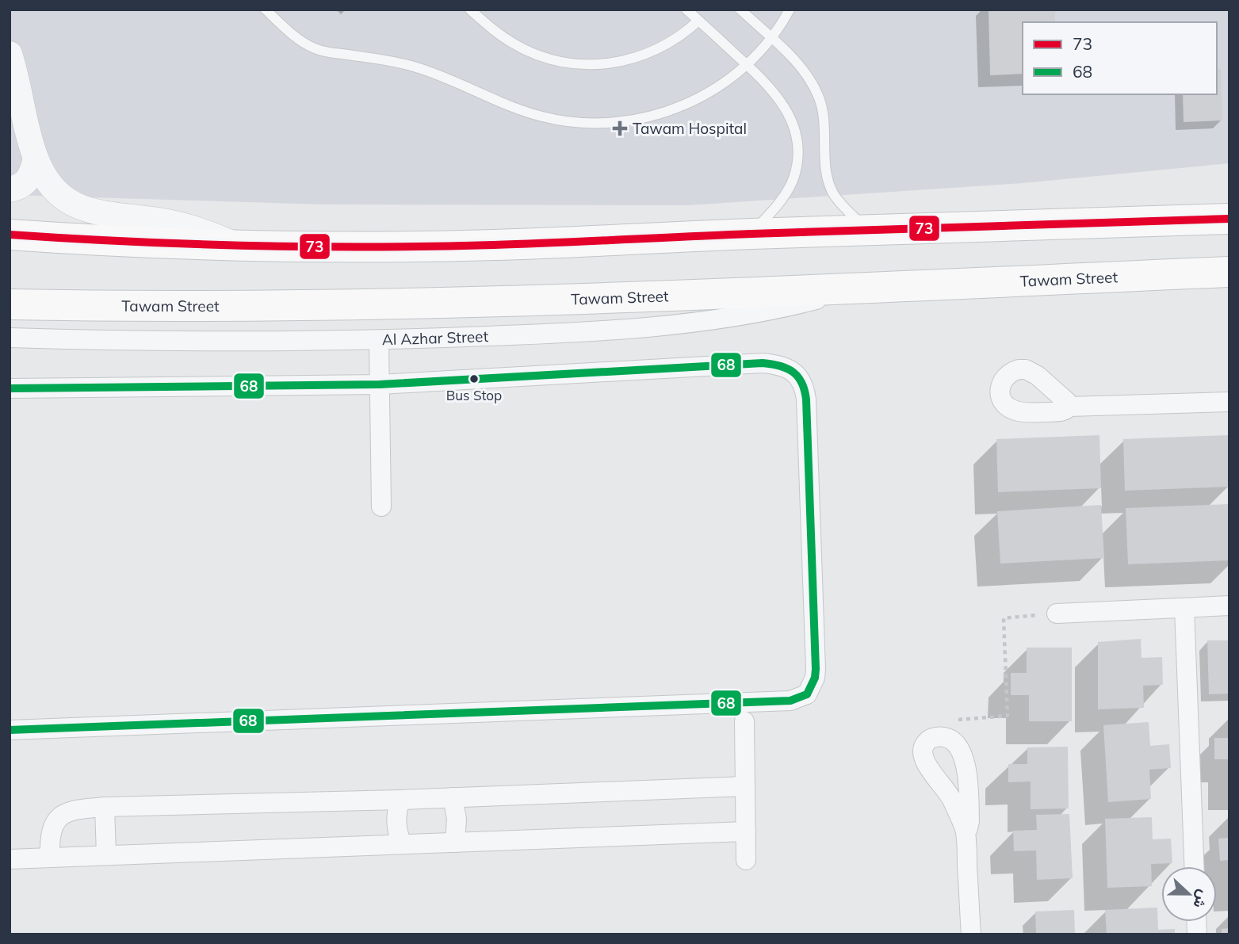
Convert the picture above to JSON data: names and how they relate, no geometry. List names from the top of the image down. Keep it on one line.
{"streets":{"main road":["Tawam Street"],"street":["Al Azhar Street"]},"crossings":[["Tawam Street","Al Azhar Street"]],"places":{"health":["Tawam Hospital"],"other":["Bus Stop"]},"lines":["transit line 73","transit line 68"],"legend":["73","68"],"north":"right"}
